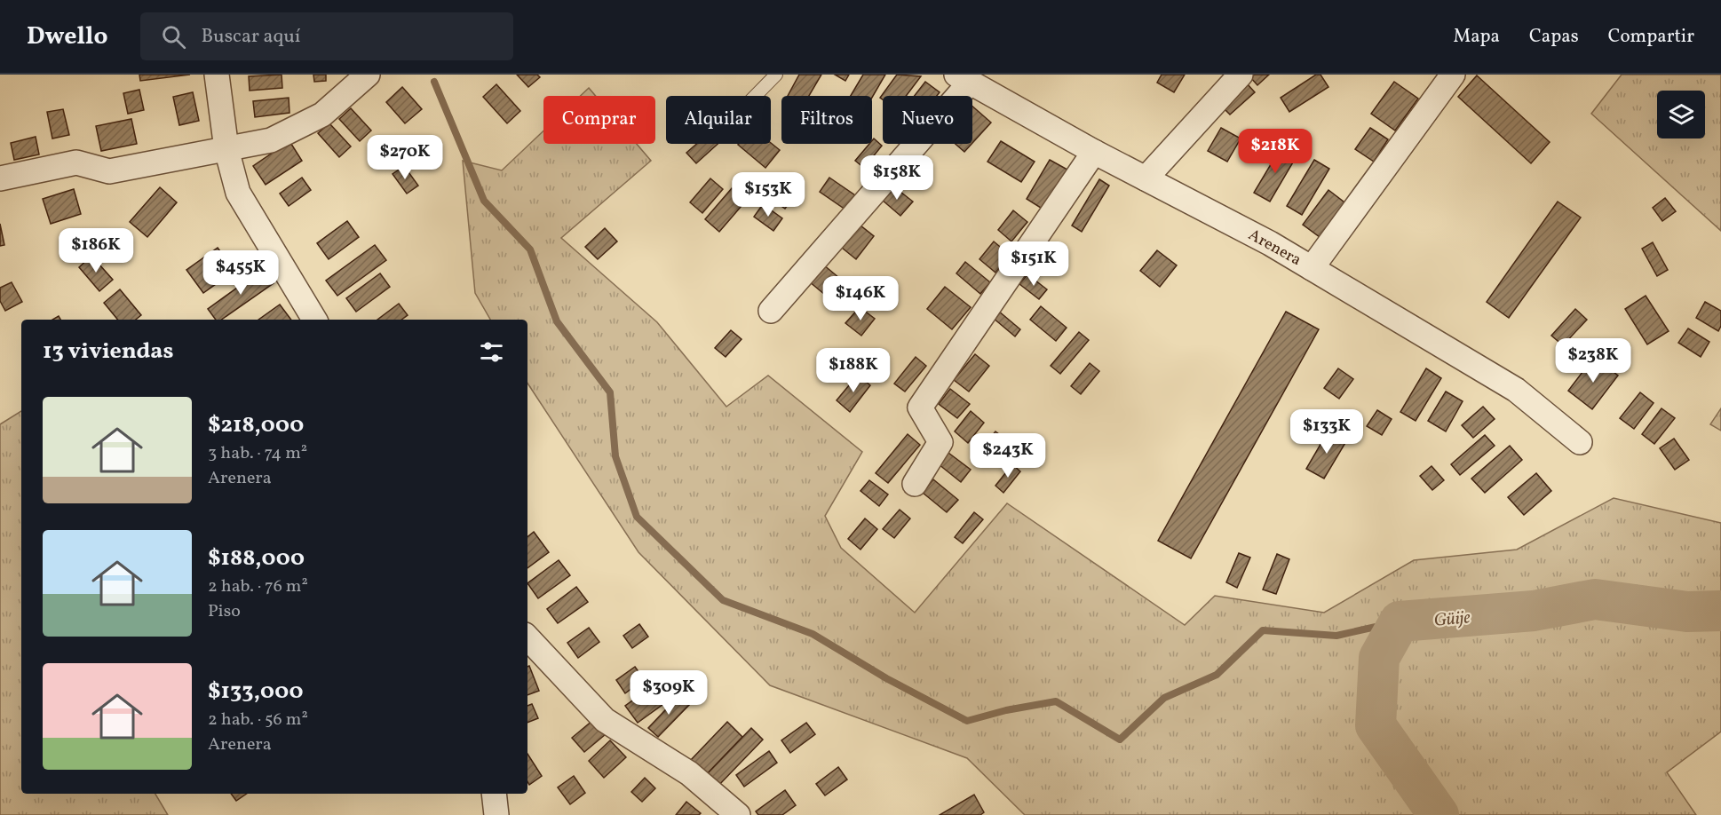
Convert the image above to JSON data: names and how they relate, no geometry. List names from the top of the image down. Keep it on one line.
{"streets":{"street":["Arenera"]},"water":["Güije"],"page":{"header":"Dwello","search":"Buscar aquí","nav":["Mapa","Capas","Compartir"],"chip":["Comprar","Alquilar","Filtros","Nuevo"],"price":["$218K","$270K","$158K","$153K","$186K","$151K","$455K","$146K","$238K","$188K","$133K","$243K","$309K"],"heading":"13 viviendas","list":[{"name":"$218,000","note":"3 hab. · 74 m² · Arenera"},{"name":"$188,000","note":"2 hab. · 76 m² · Piso"},{"name":"$133,000","note":"2 hab. · 56 m² · Arenera"}]}}
